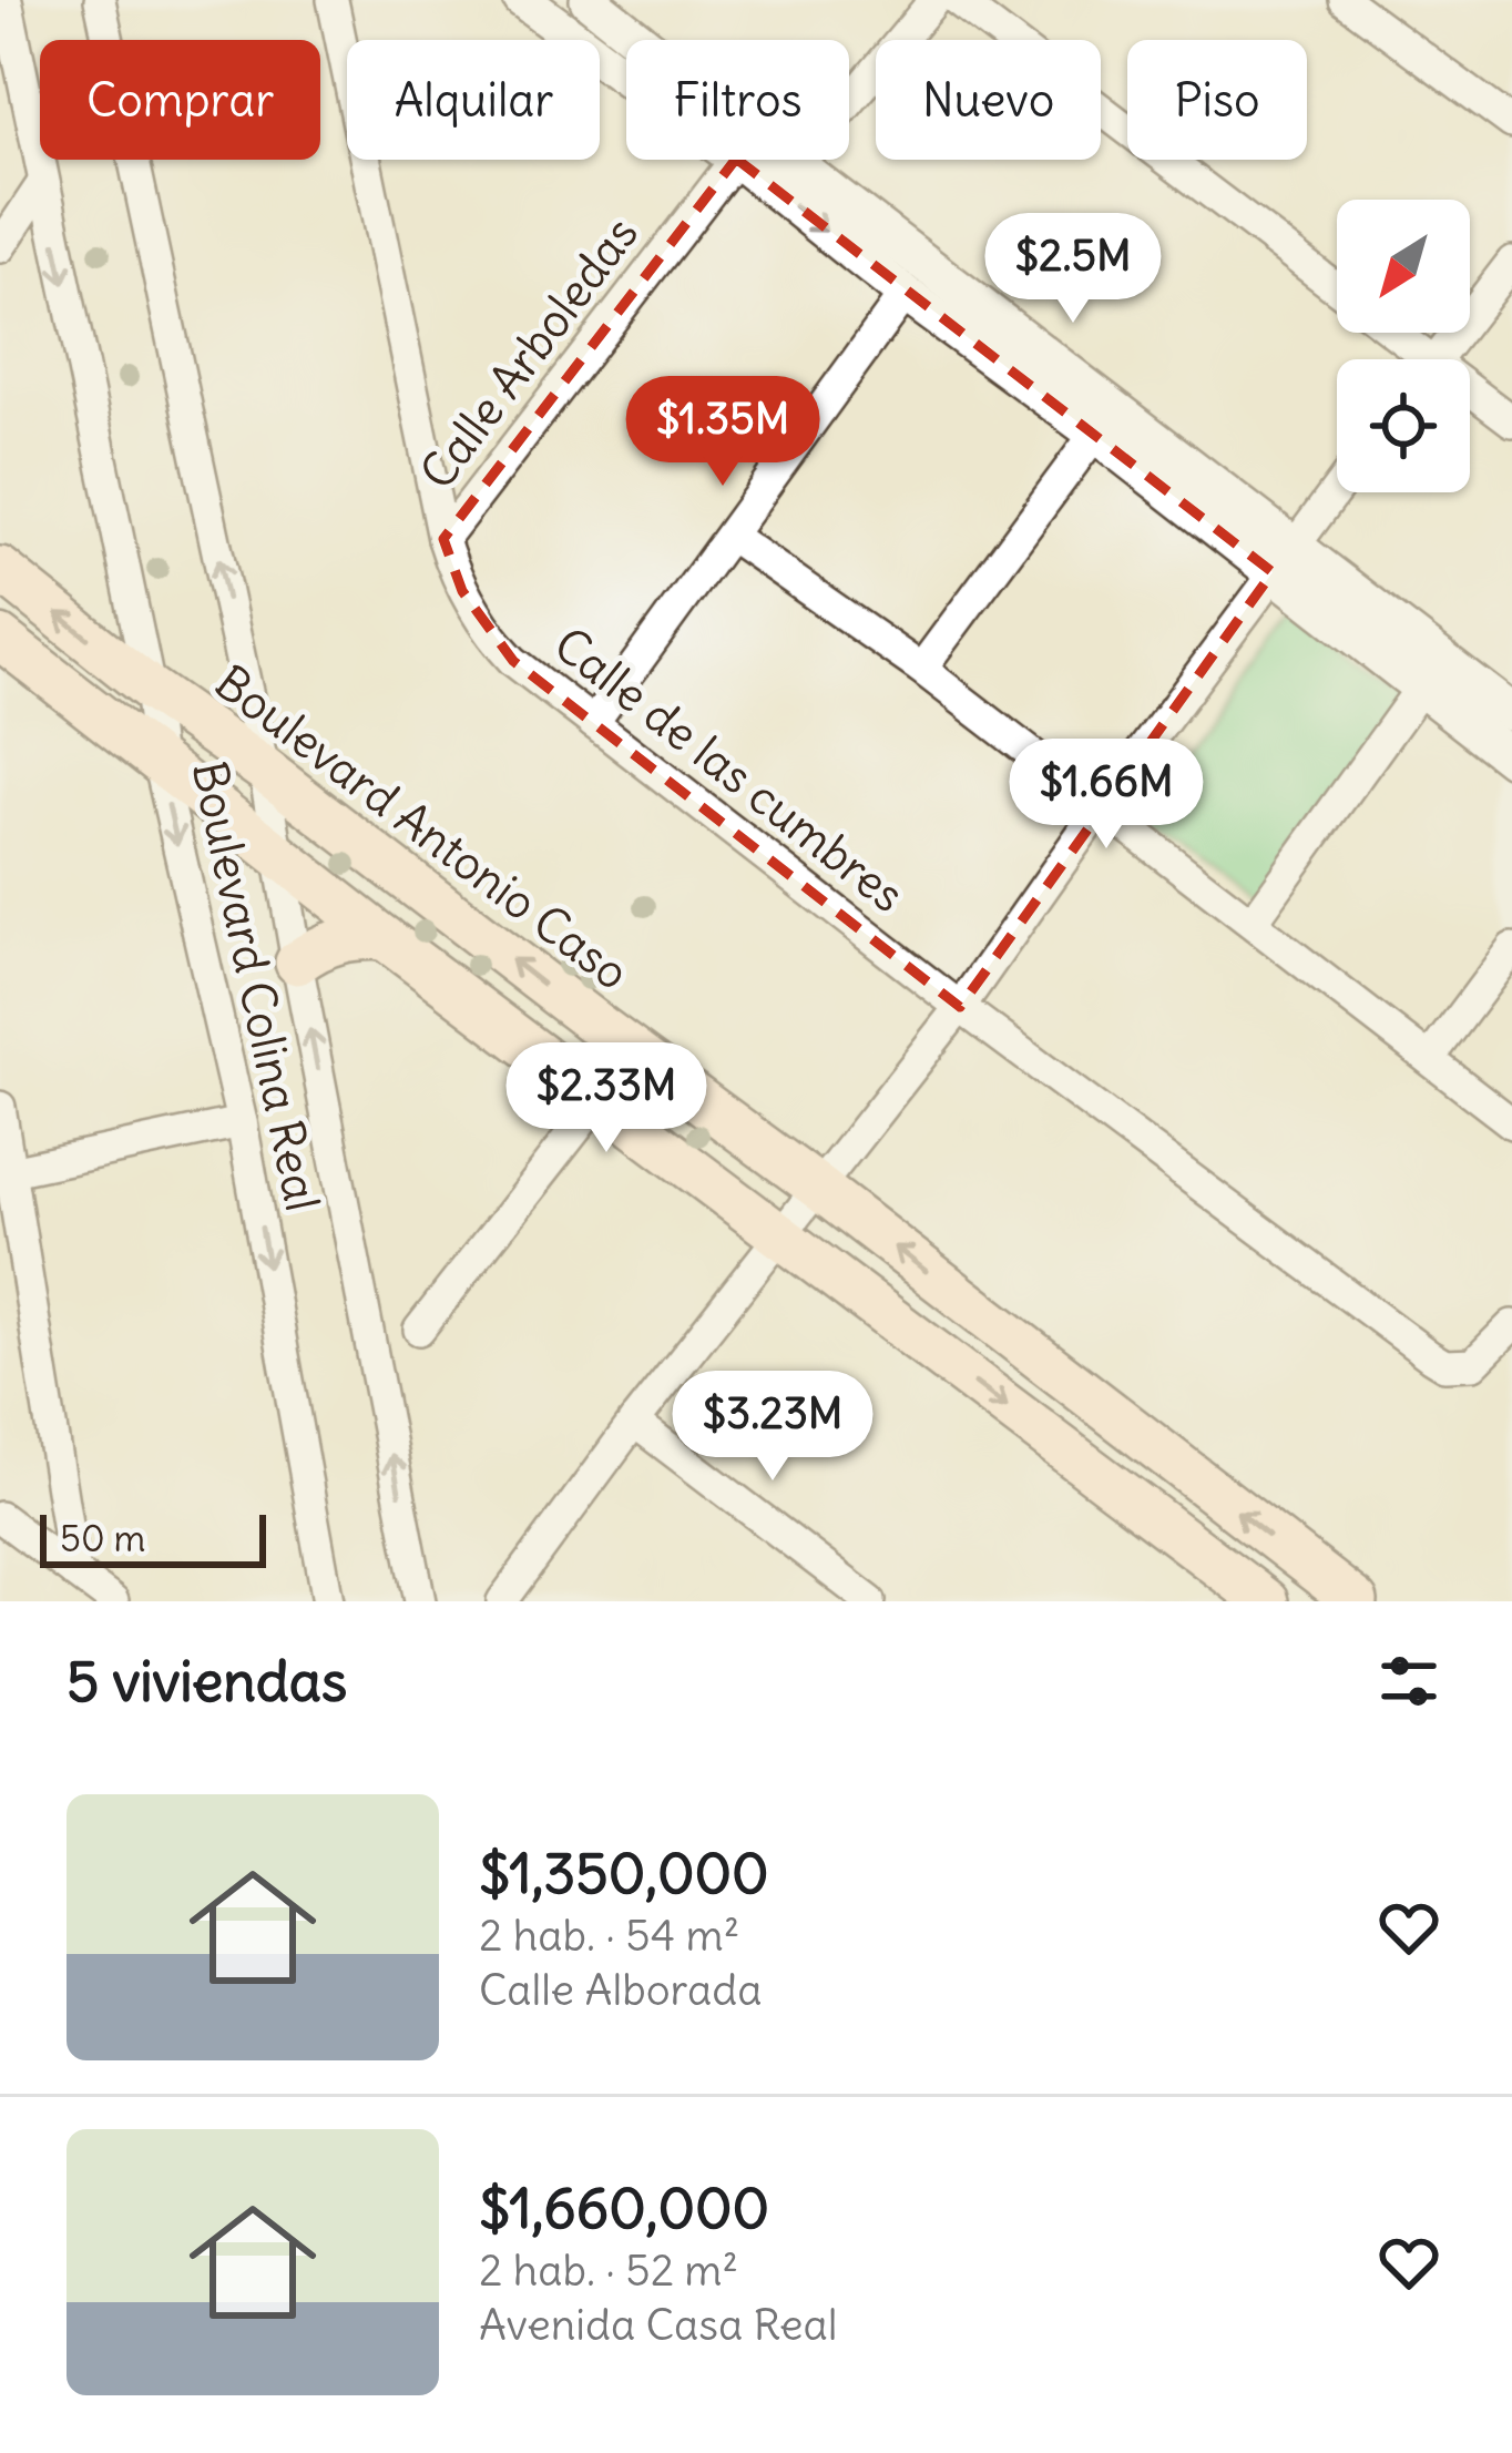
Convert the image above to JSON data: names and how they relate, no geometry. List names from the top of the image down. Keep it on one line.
{"streets":{"main road":["Boulevard Antonio Caso"],"street":["Calle Arboledas","Calle de las cumbres","Boulevard Colina Real"]},"crossings":[["Calle Arboledas","Calle de las cumbres"],["Boulevard Antonio Caso","Boulevard Colina Real"]],"scale_bar":"50 m","north":"bottom left","page":{"chip":["Comprar","Alquilar","Filtros","Nuevo","Piso"],"price":["$2.5M","$1.35M","$1.66M","$2.33M","$3.23M"],"scale":"50 m","heading":"5 viviendas","list":[{"name":"$1,350,000","note":"2 hab. · 54 m² · Calle Alborada"},{"name":"$1,660,000","note":"2 hab. · 52 m² · Avenida Casa Real"}]}}
